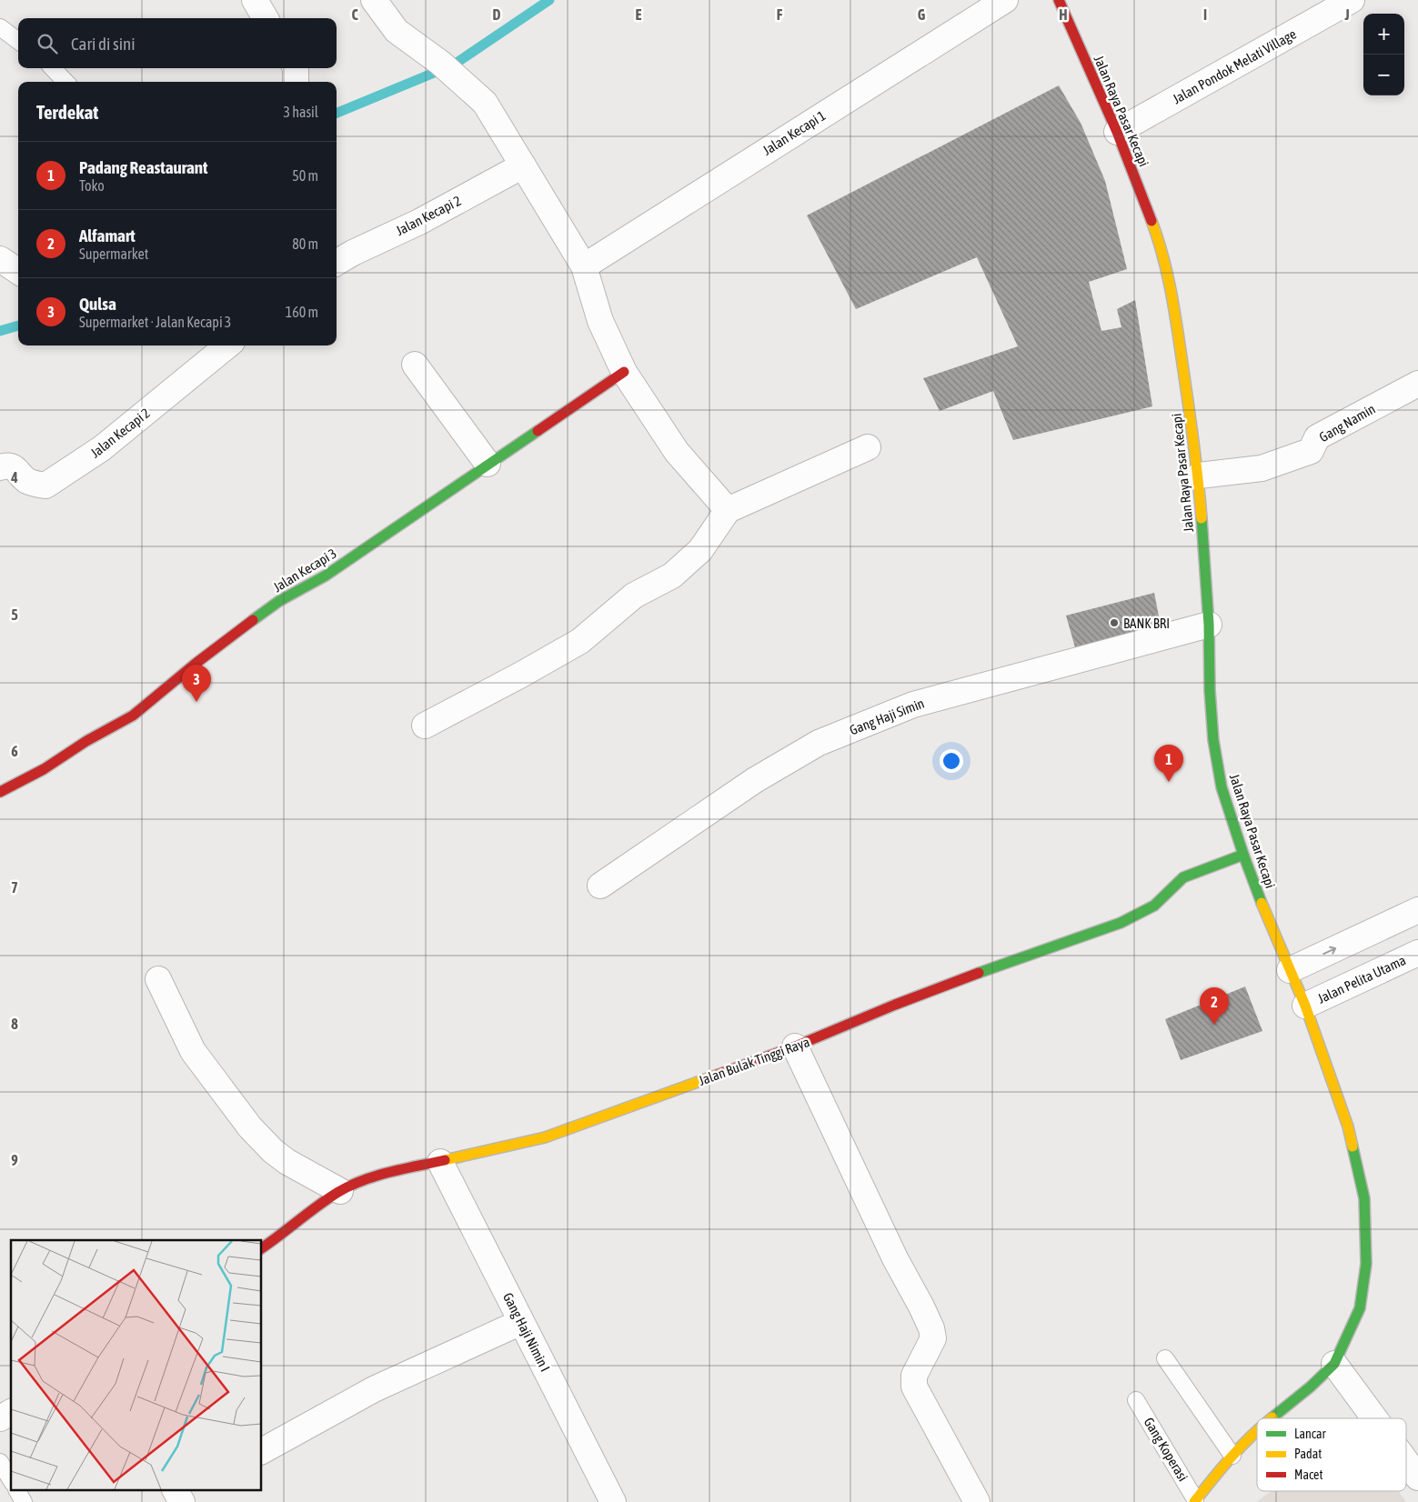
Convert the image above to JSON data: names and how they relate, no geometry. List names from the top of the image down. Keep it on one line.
{"streets":{"street":["Jalan Pondok Melati Village","Jalan Raya Pasar Kecapi","Jalan Kecapi 1","Jalan Kecapi 2","Gang Namin","Jalan Kecapi 3","Gang Haji Simin","Jalan Pelita Utama","Jalan Bulak Tinggi Raya","Gang Haji Nimin I"],"lane":["Gang Koperasi"]},"crossings":[["Jalan Pondok Melati Village","Jalan Raya Pasar Kecapi"],["Jalan Raya Pasar Kecapi","Gang Namin"],["Jalan Raya Pasar Kecapi","Gang Haji Simin"],["Jalan Raya Pasar Kecapi","Jalan Pelita Utama"],["Jalan Raya Pasar Kecapi","Jalan Bulak Tinggi Raya"],["Jalan Raya Pasar Kecapi","Gang Koperasi"],["Jalan Bulak Tinggi Raya","Gang Haji Nimin I"]],"places":["BANK BRI"],"legend":["Lancar","Padat","Macet"],"page":{"map_buttons":["+","−"],"search":"Cari di sini","heading":["Terdekat","3 hasil"],"list":[{"mark":"1","name":"Padang Reastaurant","note":"Toko","value":"50 m"},{"mark":"2","name":"Alfamart","note":"Supermarket","value":"80 m"},{"mark":"3","name":"Qulsa","note":"Supermarket · Jalan Kecapi 3","value":"160 m"}],"pins":["3","1","2"]},"grid":{"columns":["C","D","E","F","G","H","I","J"],"rows":["4","5","6","7","8","9"]}}
